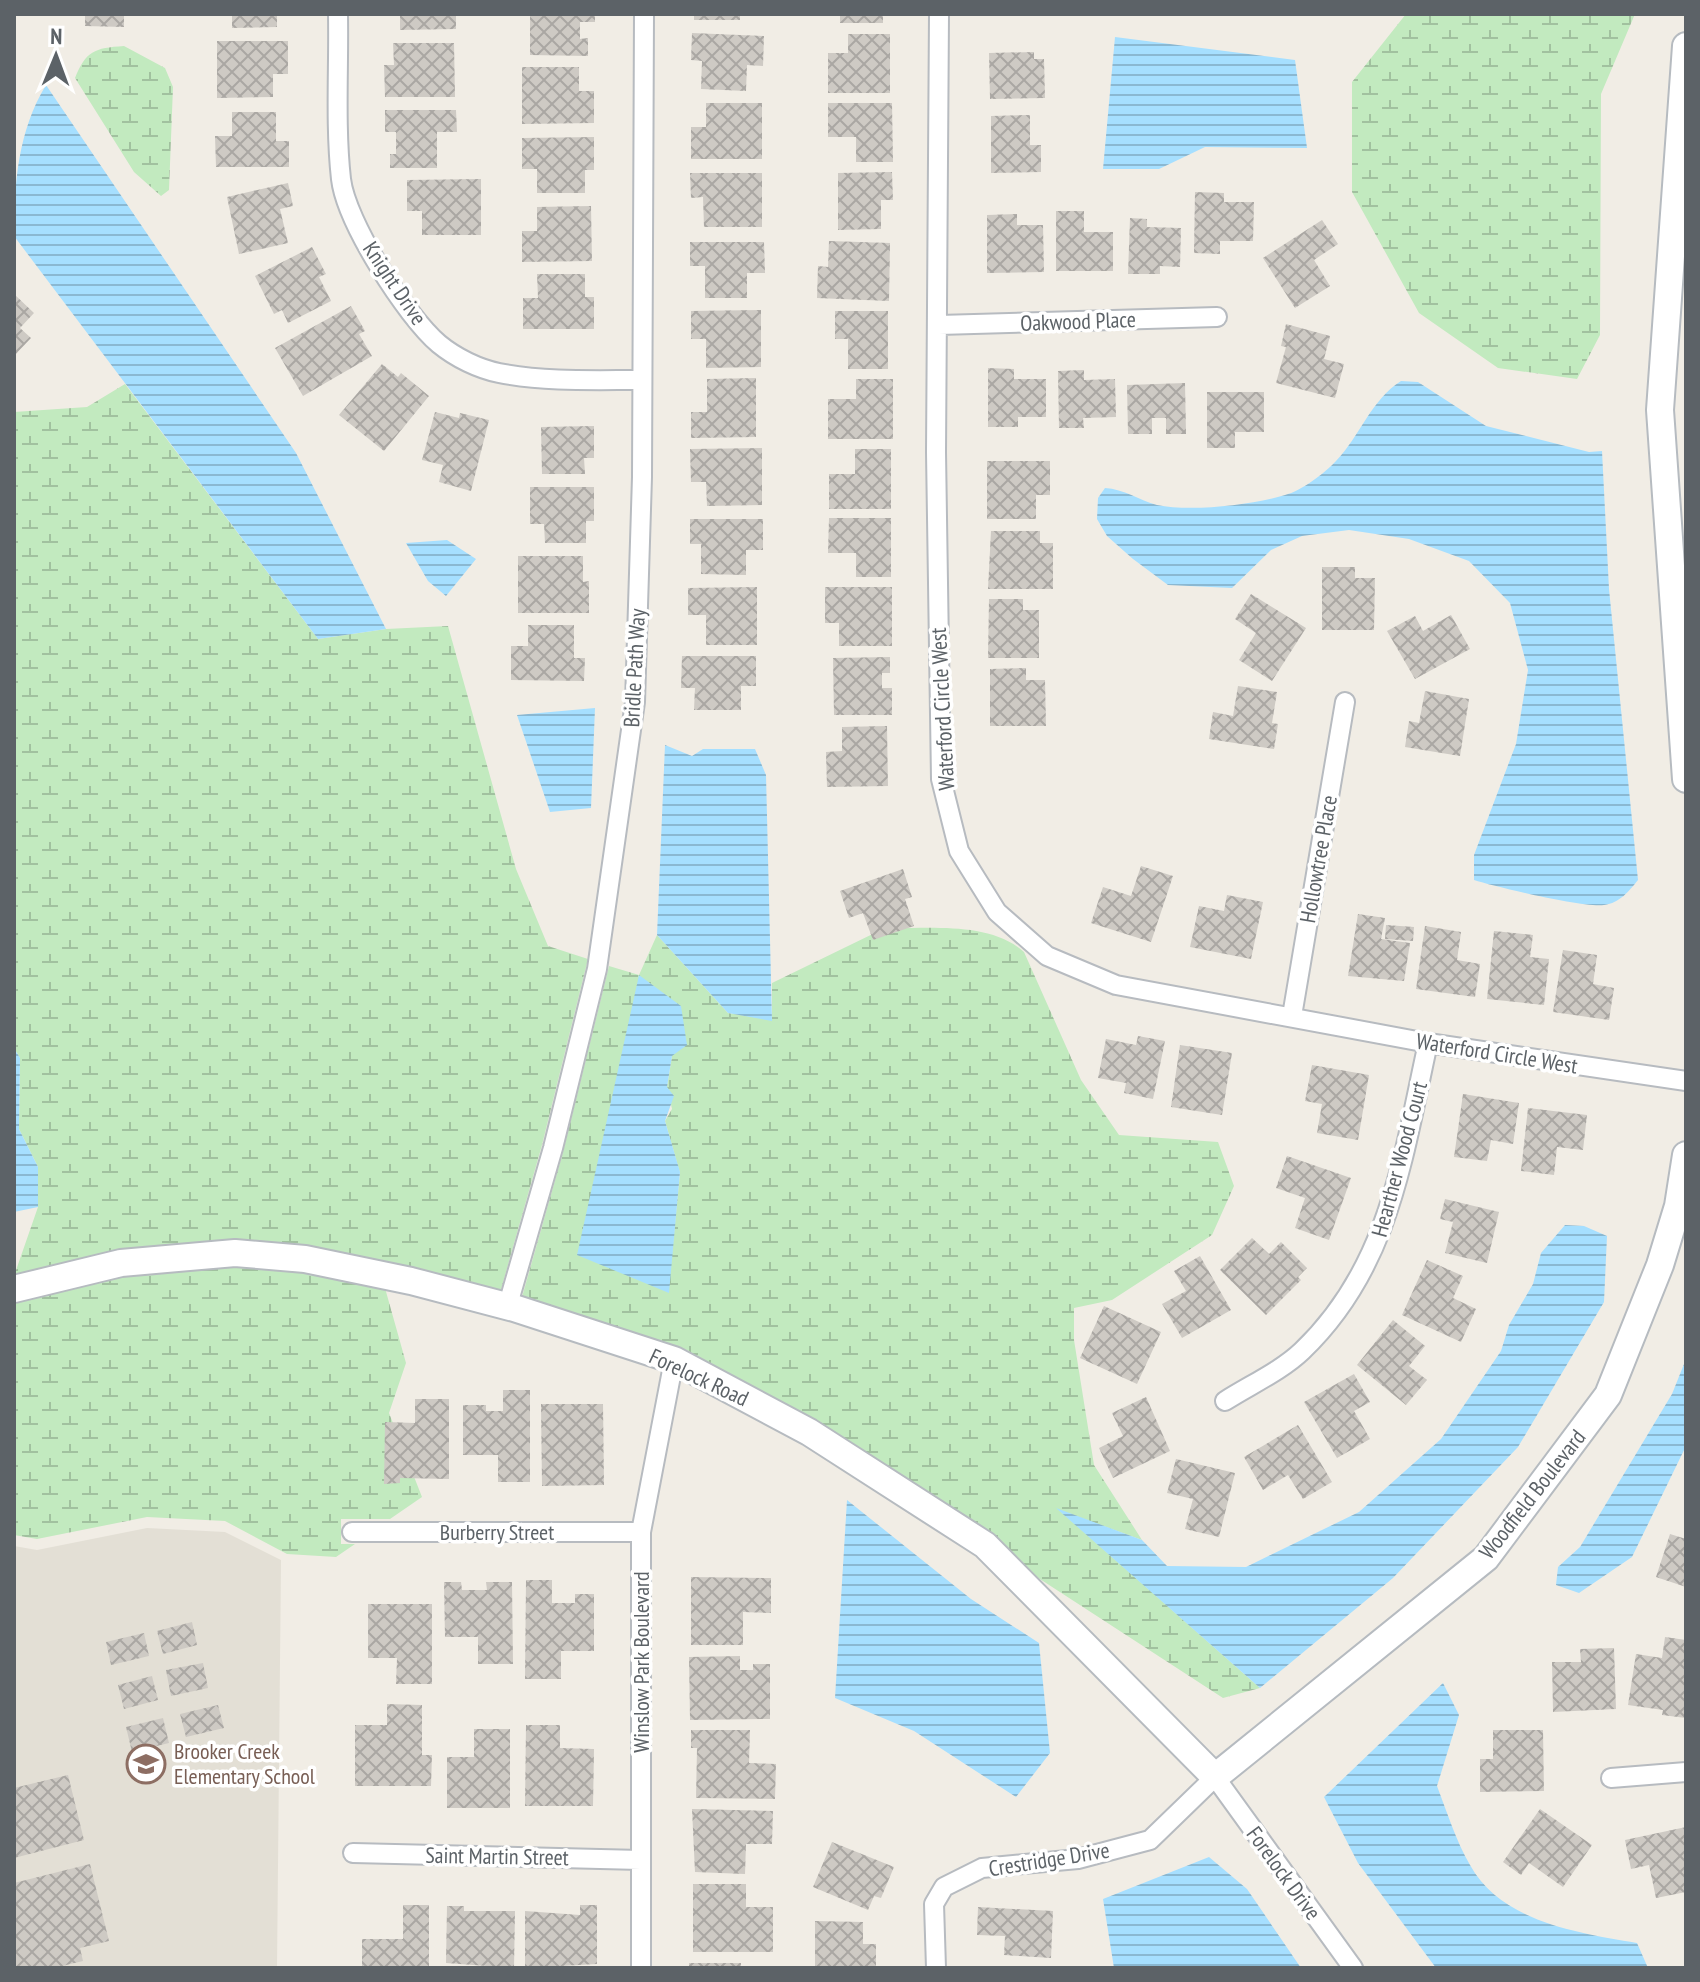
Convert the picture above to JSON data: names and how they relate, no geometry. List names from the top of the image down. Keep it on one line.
{"streets":{"street":["Knight Drive","Oakwood Place","Bridle Path Way","Waterford Circle West","Hollowtree Place","Hearther Wood Court","Forelock Road","Woodfield Boulevard","Burberry Street","Winslow Park Boulevard","Saint Martin Street","Crestridge Drive","Forelock Drive"]},"crossings":[["Knight Drive","Bridle Path Way"],["Oakwood Place","Waterford Circle West"],["Bridle Path Way","Forelock Road"],["Waterford Circle West","Hollowtree Place"],["Waterford Circle West","Hearther Wood Court"],["Forelock Road","Woodfield Boulevard"],["Forelock Road","Winslow Park Boulevard"],["Forelock Road","Crestridge Drive"],["Forelock Road","Forelock Drive"],["Woodfield Boulevard","Crestridge Drive"],["Woodfield Boulevard","Forelock Drive"],["Burberry Street","Winslow Park Boulevard"],["Winslow Park Boulevard","Saint Martin Street"],["Crestridge Drive","Forelock Drive"]],"places":{"school or university":["Brooker Creek Elementary School"]},"north":"top"}
